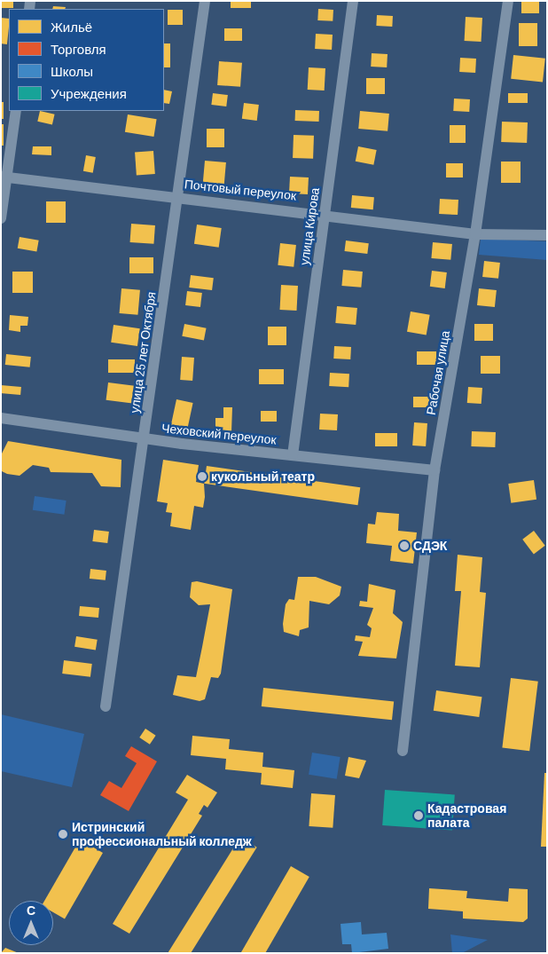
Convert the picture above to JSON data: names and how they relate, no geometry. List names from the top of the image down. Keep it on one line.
{"streets":{"street":["Почтовый переулок","улица Кирова","улица 25 лет Октября","Рабочая улица","Чеховский переулок"]},"crossings":[["Почтовый переулок","улица Кирова"],["Почтовый переулок","улица 25 лет Октября"],["Почтовый переулок","Рабочая улица"],["улица Кирова","Чеховский переулок"],["улица 25 лет Октября","Чеховский переулок"],["Рабочая улица","Чеховский переулок"]],"places":["кукольный театр","СДЭК","Кадастровая палата","Истринский профессиональный колледж"],"legend":["Жильё","Торговля","Школы","Учреждения"],"north":"top"}
